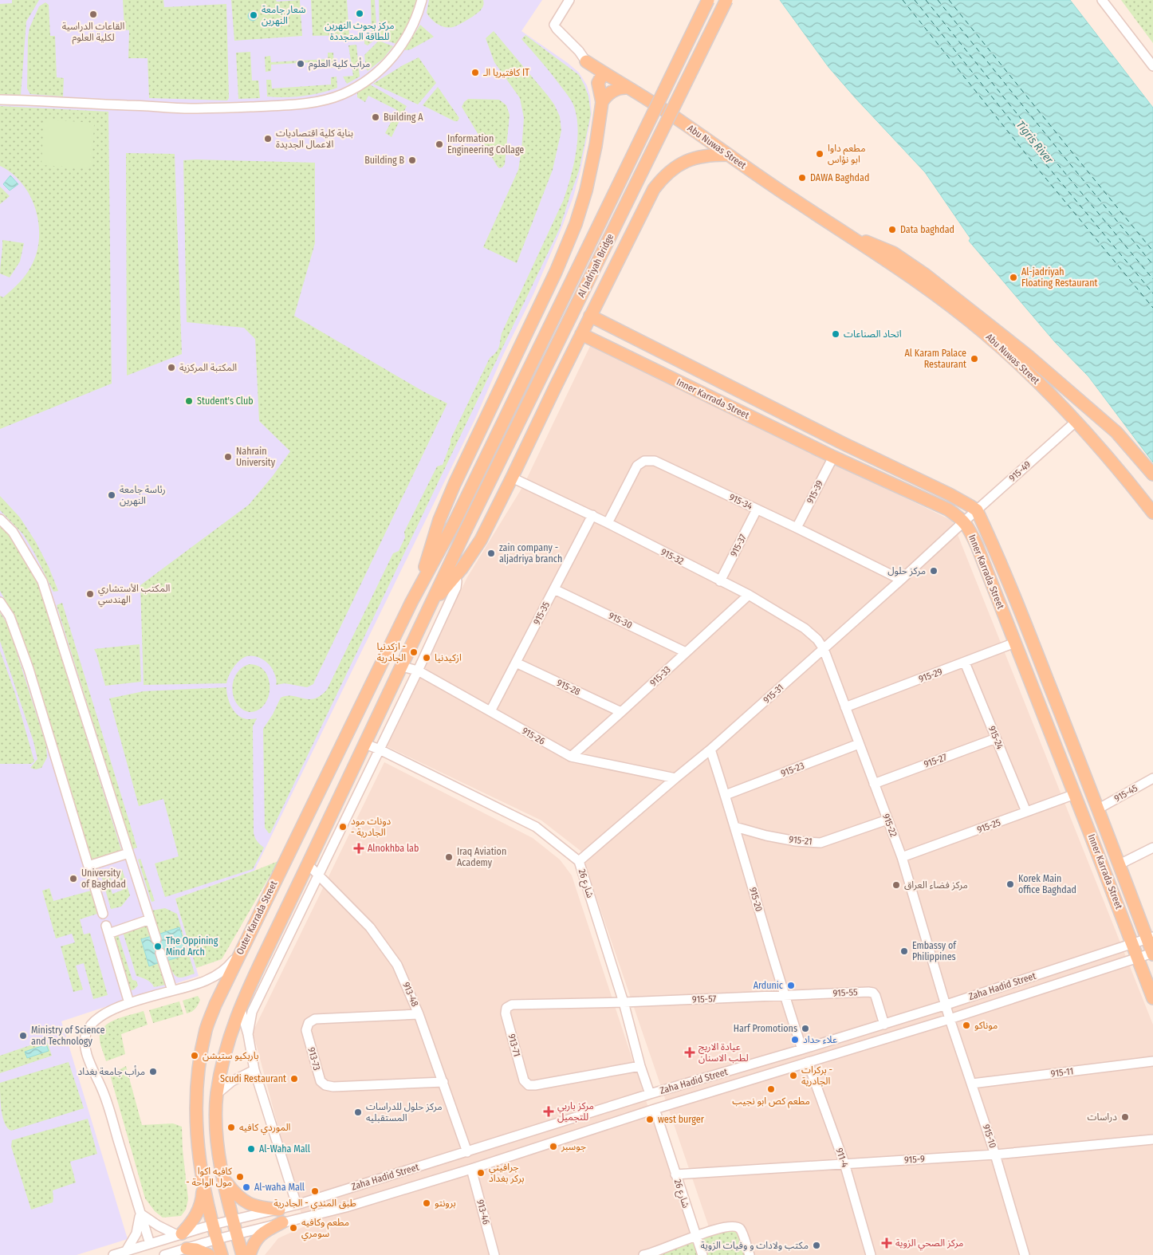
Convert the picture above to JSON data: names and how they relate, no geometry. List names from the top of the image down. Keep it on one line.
{"streets":{"main road":["Abu Nuwas Street","Al Jadriyah Bridge","Inner Karrada Street","Outer Karrada Street"],"street":["915-49","915-39","915-34","915-37","915-32","915-35","915-30","915-29","915-33","915-28","915-31","915-26","915-24","915-27","915-23","915-45","915-22","915-25","915-21","شارع 26","915-20","Zaha Hadid Street","915-55","913-48","915-57","913-71","913-73","915-11","915-10","911-4","915-9","913-46"]},"crossings":[["Abu Nuwas Street","915-49"],["Al Jadriyah Bridge","Outer Karrada Street"],["Inner Karrada Street","915-49"],["Inner Karrada Street","915-39"],["Inner Karrada Street","915-29"],["Inner Karrada Street","915-31"],["Inner Karrada Street","915-45"],["Inner Karrada Street","915-25"],["Inner Karrada Street","Zaha Hadid Street"],["915-49","915-31"],["915-39","915-34"],["915-34","915-37"],["915-34","915-32"],["915-34","915-31"],["915-37","915-32"],["915-32","915-35"],["915-32","915-33"],["915-32","915-31"],["915-32","915-22"],["915-35","915-30"],["915-35","915-28"],["915-35","915-26"],["915-30","915-33"],["915-29","915-24"],["915-29","915-22"],["915-33","915-28"],["915-33","915-26"],["915-31","915-26"],["915-31","915-22"],["915-31","شارع 26"],["915-31","915-20"],["915-24","915-27"],["915-24","915-25"],["915-27","915-22"],["915-23","915-22"],["915-23","915-20"],["915-22","915-25"],["915-22","915-21"],["915-22","Zaha Hadid Street"],["915-22","915-10"],["915-21","915-20"],["شارع 26","Zaha Hadid Street"],["شارع 26","915-57"],["شارع 26","913-71"],["شارع 26","915-9"],["915-20","Zaha Hadid Street"],["915-20","915-55"],["915-20","915-57"],["Outer Karrada Street","Zaha Hadid Street"],["Zaha Hadid Street","915-55"],["Zaha Hadid Street","913-48"],["Zaha Hadid Street","915-10"],["Zaha Hadid Street","911-4"],["Zaha Hadid Street","913-46"],["915-55","915-57"],["913-48","913-73"],["915-57","913-71"],["915-11","915-10"],["915-10","915-9"],["911-4","915-9"]],"water":["Tigris River"],"places":{"other":["مركز بحوث النهرين للطاقة المتجددة","القاعات الدراسية لكلية العلوم","شعار جامعة النهرين","مرأب كلية العلوم","كافتيريا الـ IT","Building A","بناية كلية اقتصاديات الاعمال الجديدة","Information Engineering Collage","مطعم داوا ابو نؤاس","Building B","DAWA Baghdad","Data baghdad","Al-jadriyah Floating Restaurant","اتحاد الصناعات","Al Karam Palace Restaurant","المكتبة المركزية","Student's Club","Nahrain University","رئاسة جامعة النهرين","zain company - aljadriya branch","مركز حلول","المكتب الأستشاري الهندسي","ازكدنيا - الجادرية","ازكيدنيا","دونات مود - الجادرية","Iraq Aviation Academy","University of Baghdad","Korek Main office Baghdad","مركز فضاء العراق","The Oppining Mind Arch","Embassy of Philippines","Ardunic","موناكو","Harf Promotions","Ministry of Science and Technology","علاء حداد","باربكيو ستيشن","مرأب جامعة بغداد","بركرات - الجادرية","Scudi Restaurant","مطعم كص ابو نجيب","مركز حلول للدراسات المستقبليه","دراسات","west burger","الموردي كافيه","جوسبر","Al-Waha Mall","جرافيتي بركر بغداد","كافيه اكوا - مول الواحة","Al-waha Mall","طبق المندي - الجادرية","برونتو","مطعم وكافيه سومري","مكتب ولادات و وفيات الزوية"],"health":["Alnokhba lab","عيادة الاريج لطب الاسنان","مركز باربي للتجميل","مركز الصحي الزوية"]}}
